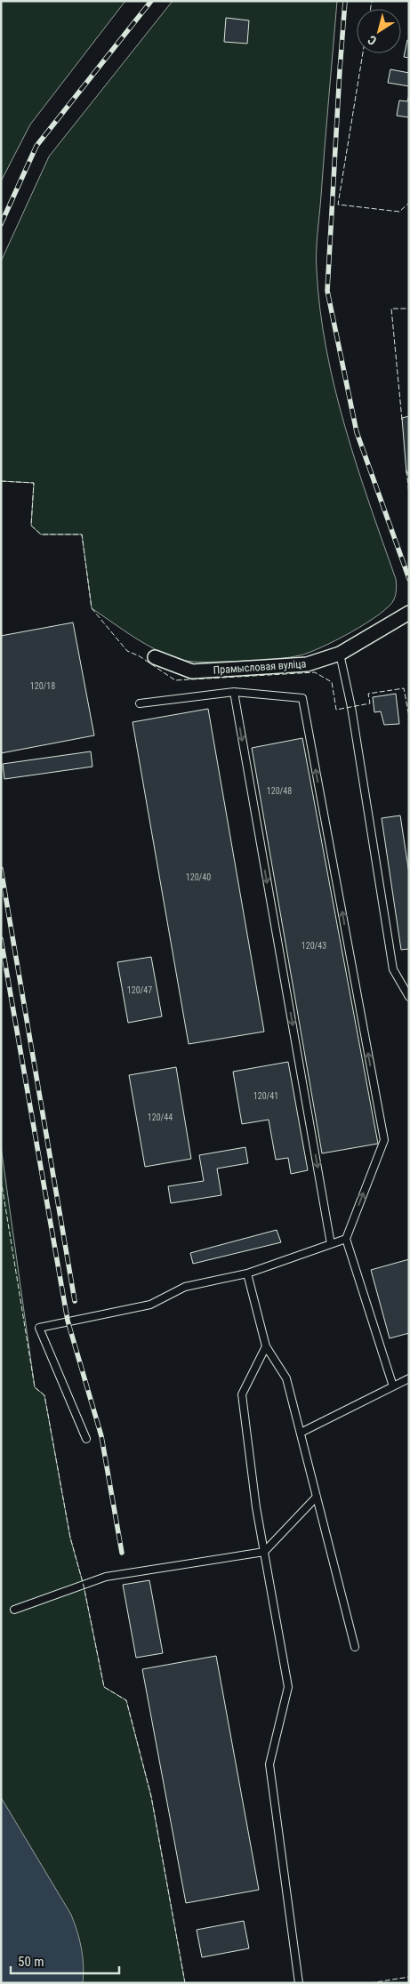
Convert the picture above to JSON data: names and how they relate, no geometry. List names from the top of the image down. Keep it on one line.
{"streets":{"street":["Прамысловая вуліца"]},"house_numbers":["120/18","120/48","120/40","120/43","120/47","120/41","120/44"],"scale_bar":"50 m","north":"bottom left"}
